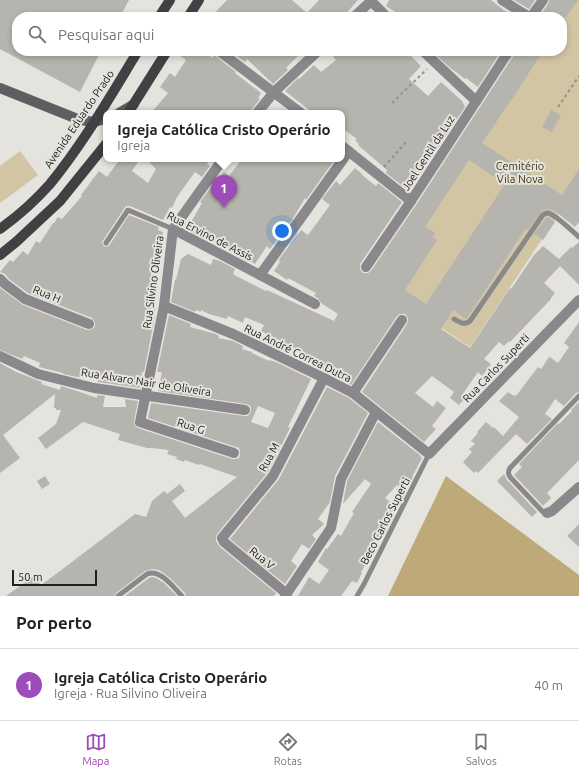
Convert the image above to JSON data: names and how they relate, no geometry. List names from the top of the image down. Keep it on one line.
{"streets":{"main road":["Avenida Eduardo Prado"],"street":["Joel Gentil da Luz","Rua Ervino de Assis","Rua Silvino Oliveira","Rua H","Rua André Correa Dutra","Rua Carlos Superti","Rua Alvaro Nair de Oliveira","Rua G","Rua M","Rua V"],"lane":["Beco Carlos Superti"]},"crossings":[["Rua Ervino de Assis","Rua Silvino Oliveira"],["Rua Silvino Oliveira","Rua André Correa Dutra"],["Rua Silvino Oliveira","Rua Alvaro Nair de Oliveira"],["Rua Silvino Oliveira","Rua G"],["Rua André Correa Dutra","Rua Carlos Superti"],["Rua André Correa Dutra","Rua M"],["Rua André Correa Dutra","Beco Carlos Superti"],["Rua Carlos Superti","Beco Carlos Superti"],["Rua M","Rua V"]],"parks":["Cemitério Vila Nova"],"scale_bar":"50 m","page":{"search":"Pesquisar aqui","popup":["Igreja Católica Cristo Operário","Igreja"],"pins":"1","scale":"50 m","heading":"Por perto","list":[{"mark":"1","name":"Igreja Católica Cristo Operário","note":"Igreja · Rua Silvino Oliveira","value":"40 m"}],"nav":["Mapa","Rotas","Salvos"]}}
